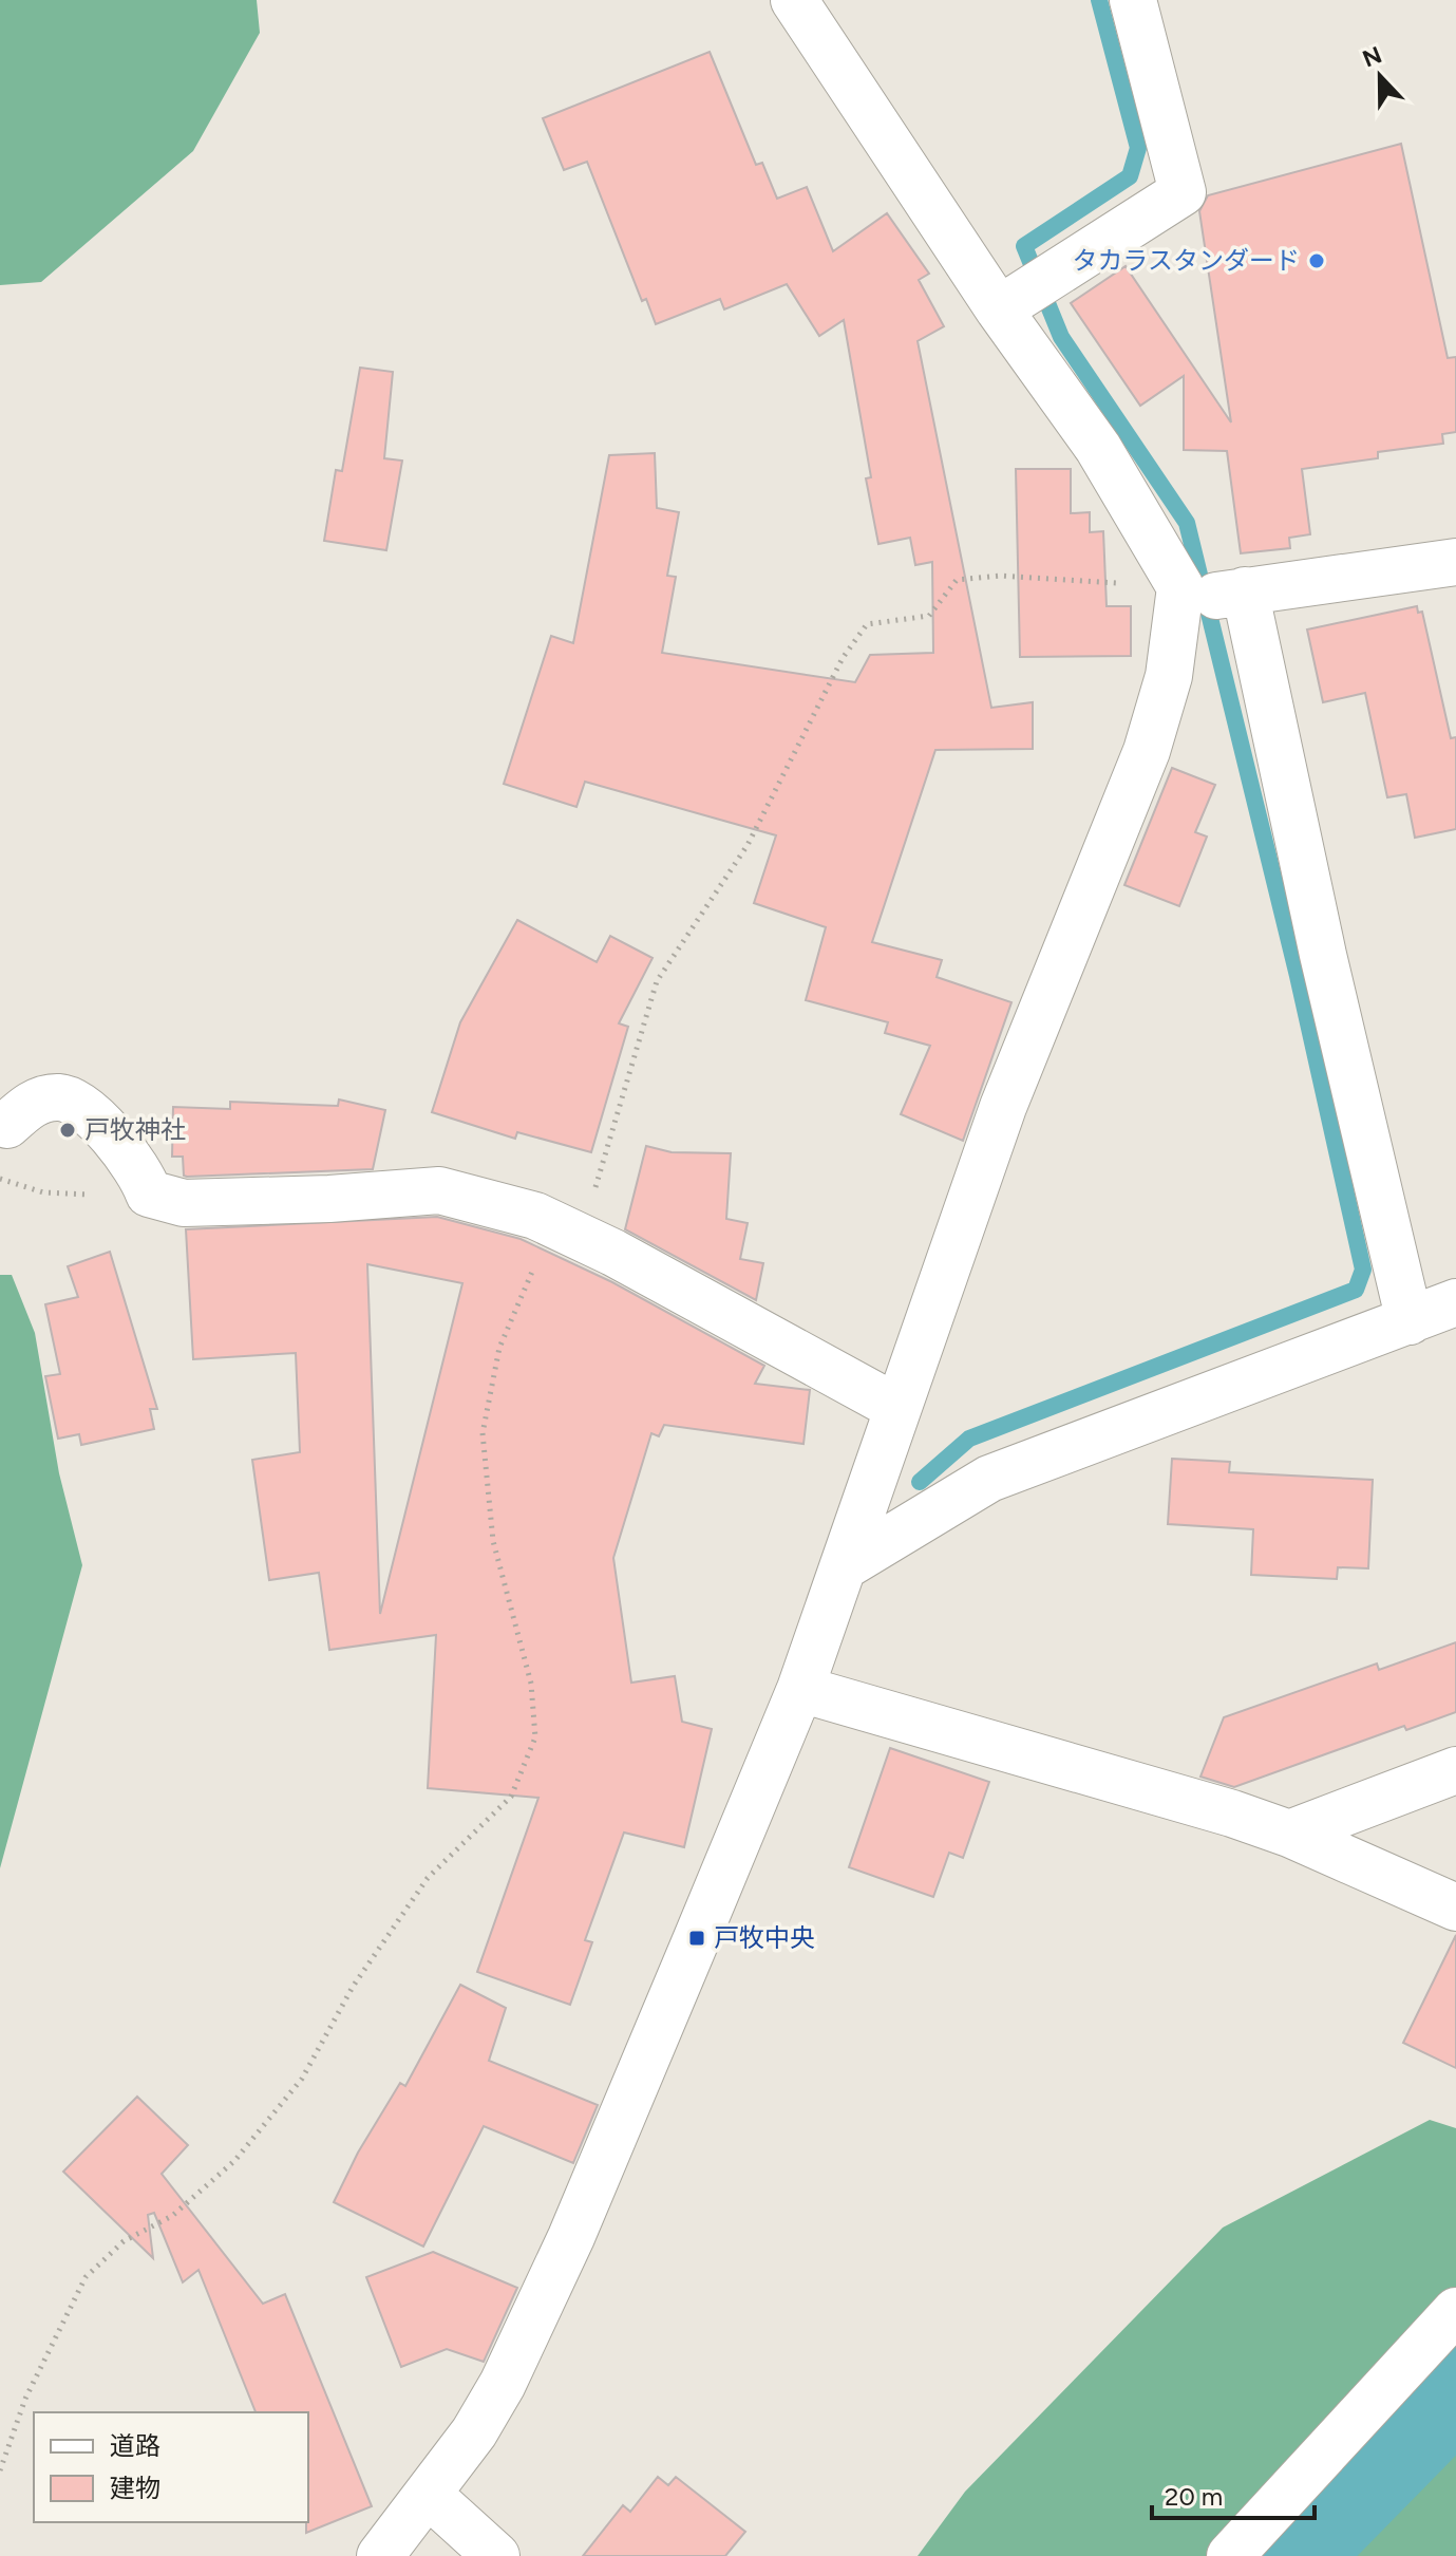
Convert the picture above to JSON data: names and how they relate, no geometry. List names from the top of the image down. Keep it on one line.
{"places":{"other":["タカラスタンダード","戸牧神社"],"transit":["戸牧中央"]},"legend":["道路","建物"],"scale_bar":"20 m","north":"top"}
